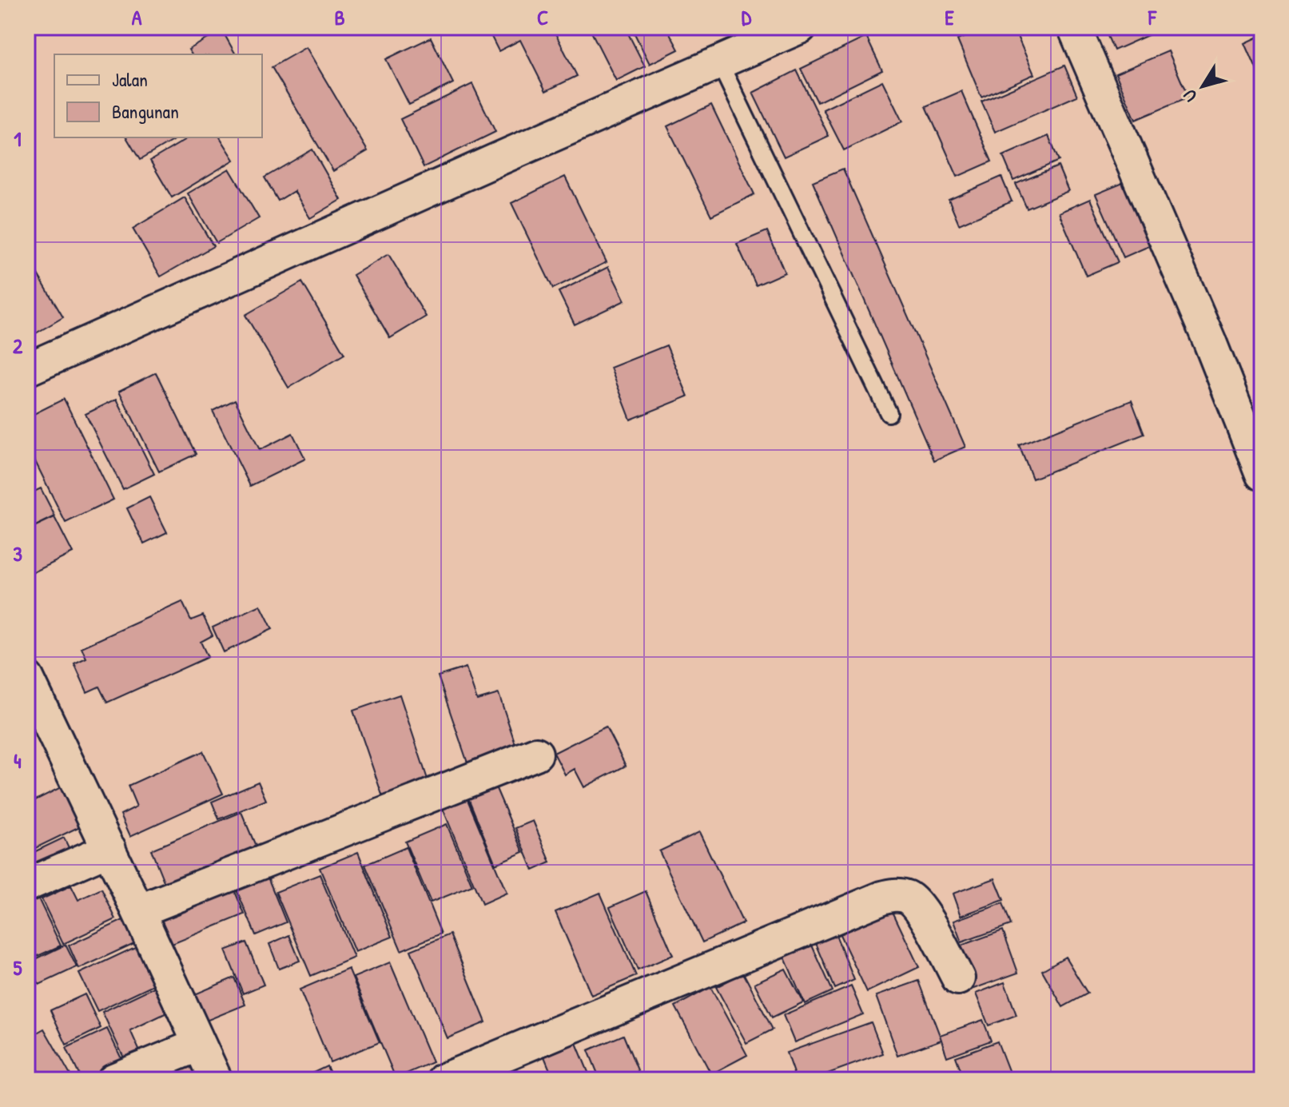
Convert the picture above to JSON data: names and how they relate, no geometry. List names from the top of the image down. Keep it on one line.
{"legend":["Jalan","Bangunan"],"north":"bottom left","grid":{"columns":["A","B","C","D","E","F"],"rows":["1","2","3","4","5"]}}
